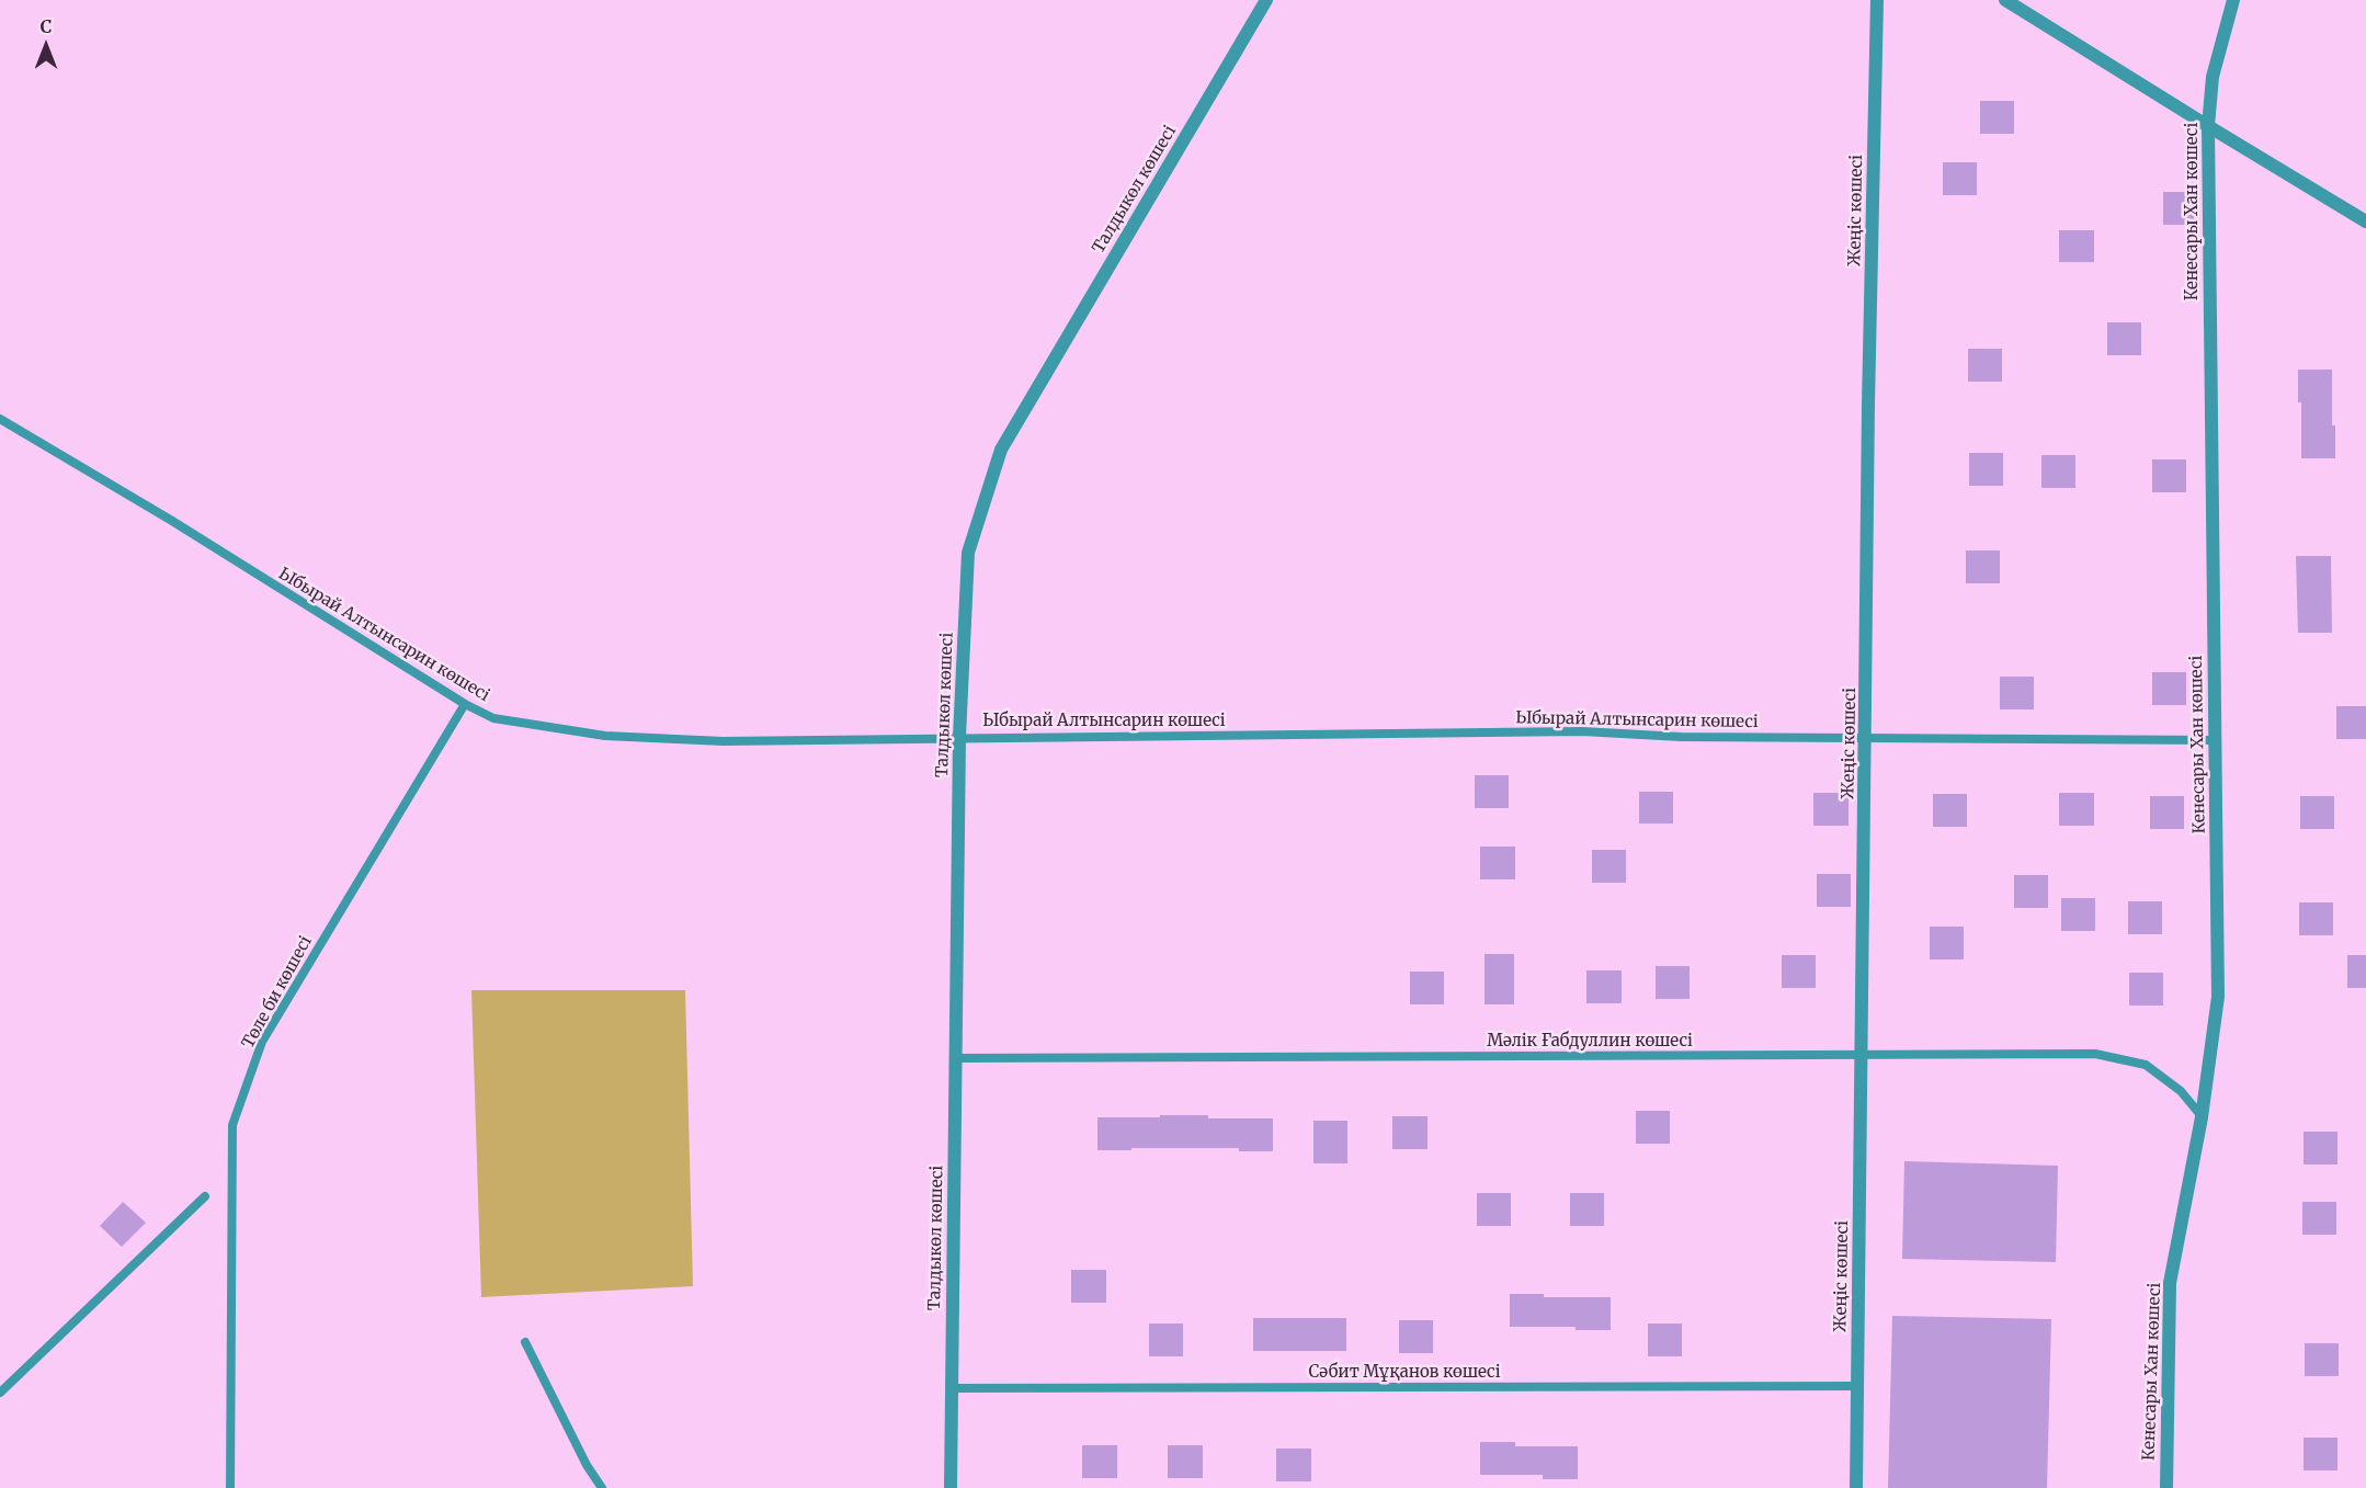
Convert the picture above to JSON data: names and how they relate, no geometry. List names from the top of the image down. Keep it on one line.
{"streets":{"street":["Талдыкөл көшесі","Жеңіс көшесі","Кенесары Хан көшесі"],"lane":["Ыбырай Алтынсарин көшесі","Төле би көшесі","Мәлік Ғабдуллин көшесі","Сәбит Мұқанов көшесі"]},"crossings":[["Талдыкөл көшесі","Ыбырай Алтынсарин көшесі"],["Талдыкөл көшесі","Мәлік Ғабдуллин көшесі"],["Талдыкөл көшесі","Сәбит Мұқанов көшесі"],["Жеңіс көшесі","Ыбырай Алтынсарин көшесі"],["Жеңіс көшесі","Мәлік Ғабдуллин көшесі"],["Жеңіс көшесі","Сәбит Мұқанов көшесі"],["Кенесары Хан көшесі","Ыбырай Алтынсарин көшесі"],["Кенесары Хан көшесі","Мәлік Ғабдуллин көшесі"],["Ыбырай Алтынсарин көшесі","Төле би көшесі"]],"north":"top"}
